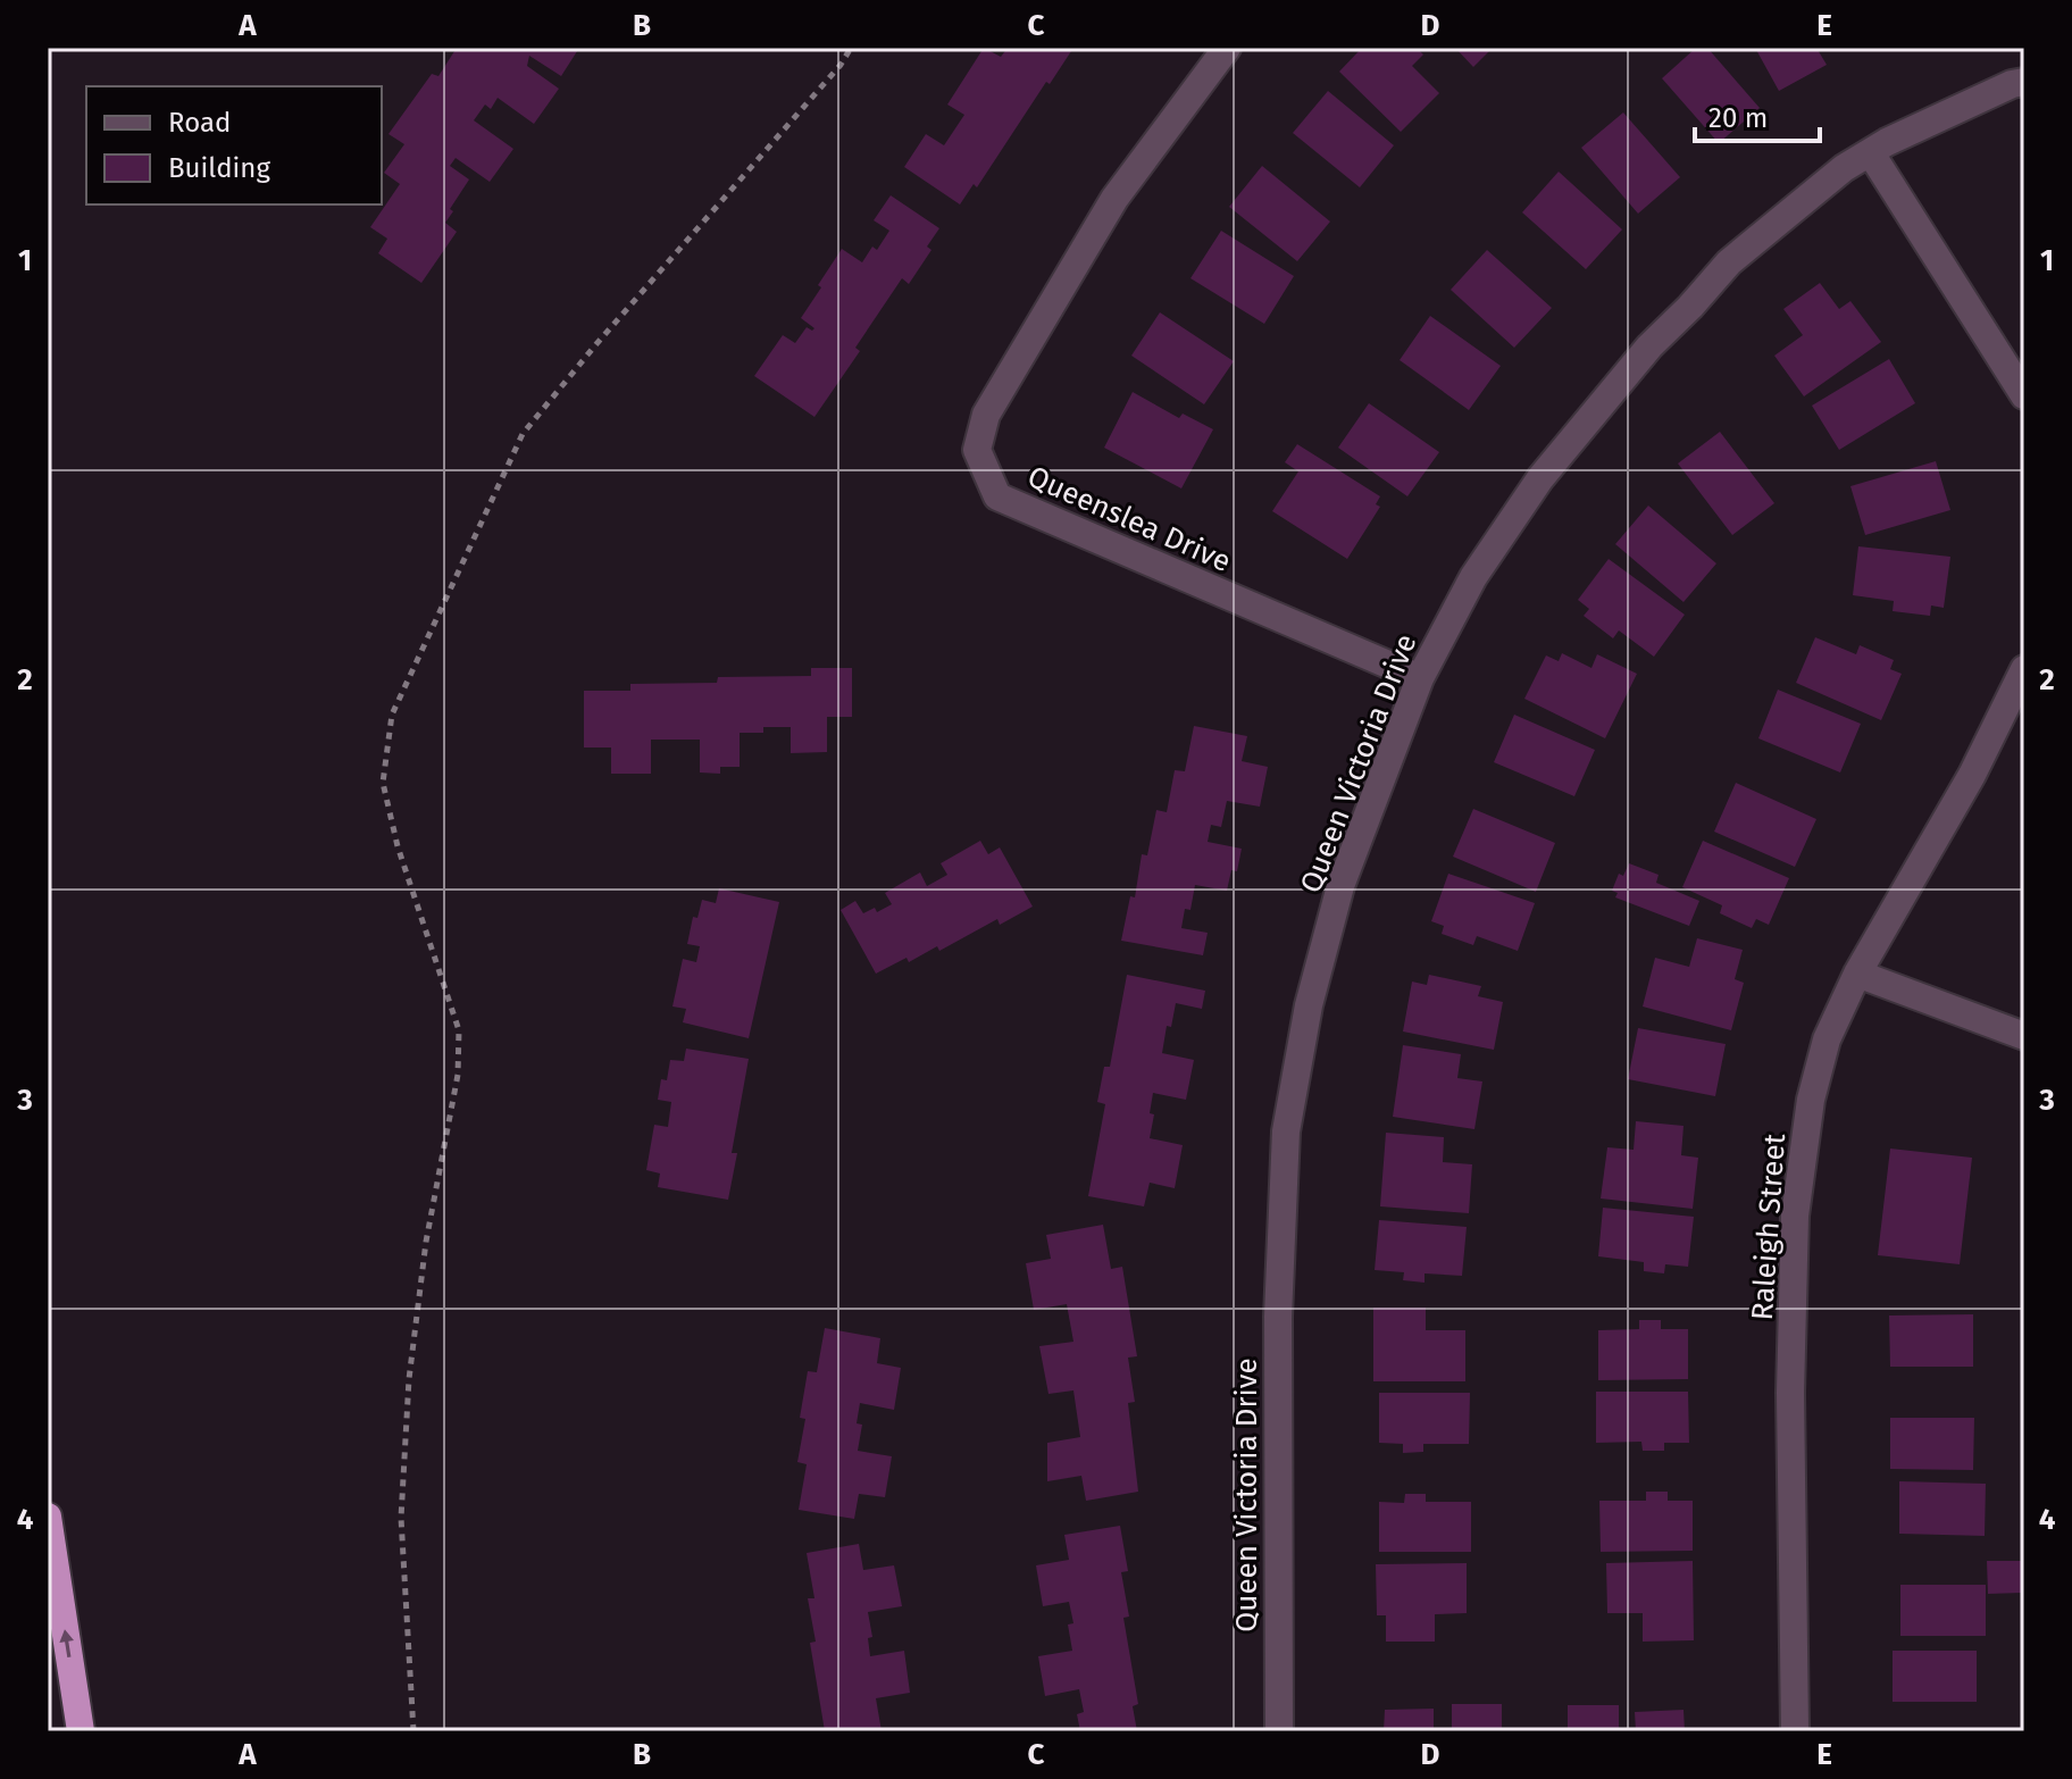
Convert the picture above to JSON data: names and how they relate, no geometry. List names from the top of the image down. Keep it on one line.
{"streets":{"street":["Queenslea Drive","Queen Victoria Drive","Raleigh Street"]},"crossings":[["Queenslea Drive","Queen Victoria Drive"]],"legend":["Road","Building"],"scale_bar":"20 m","grid":{"columns":["A","B","C","D","E"],"rows":["1","2","3","4"]}}
